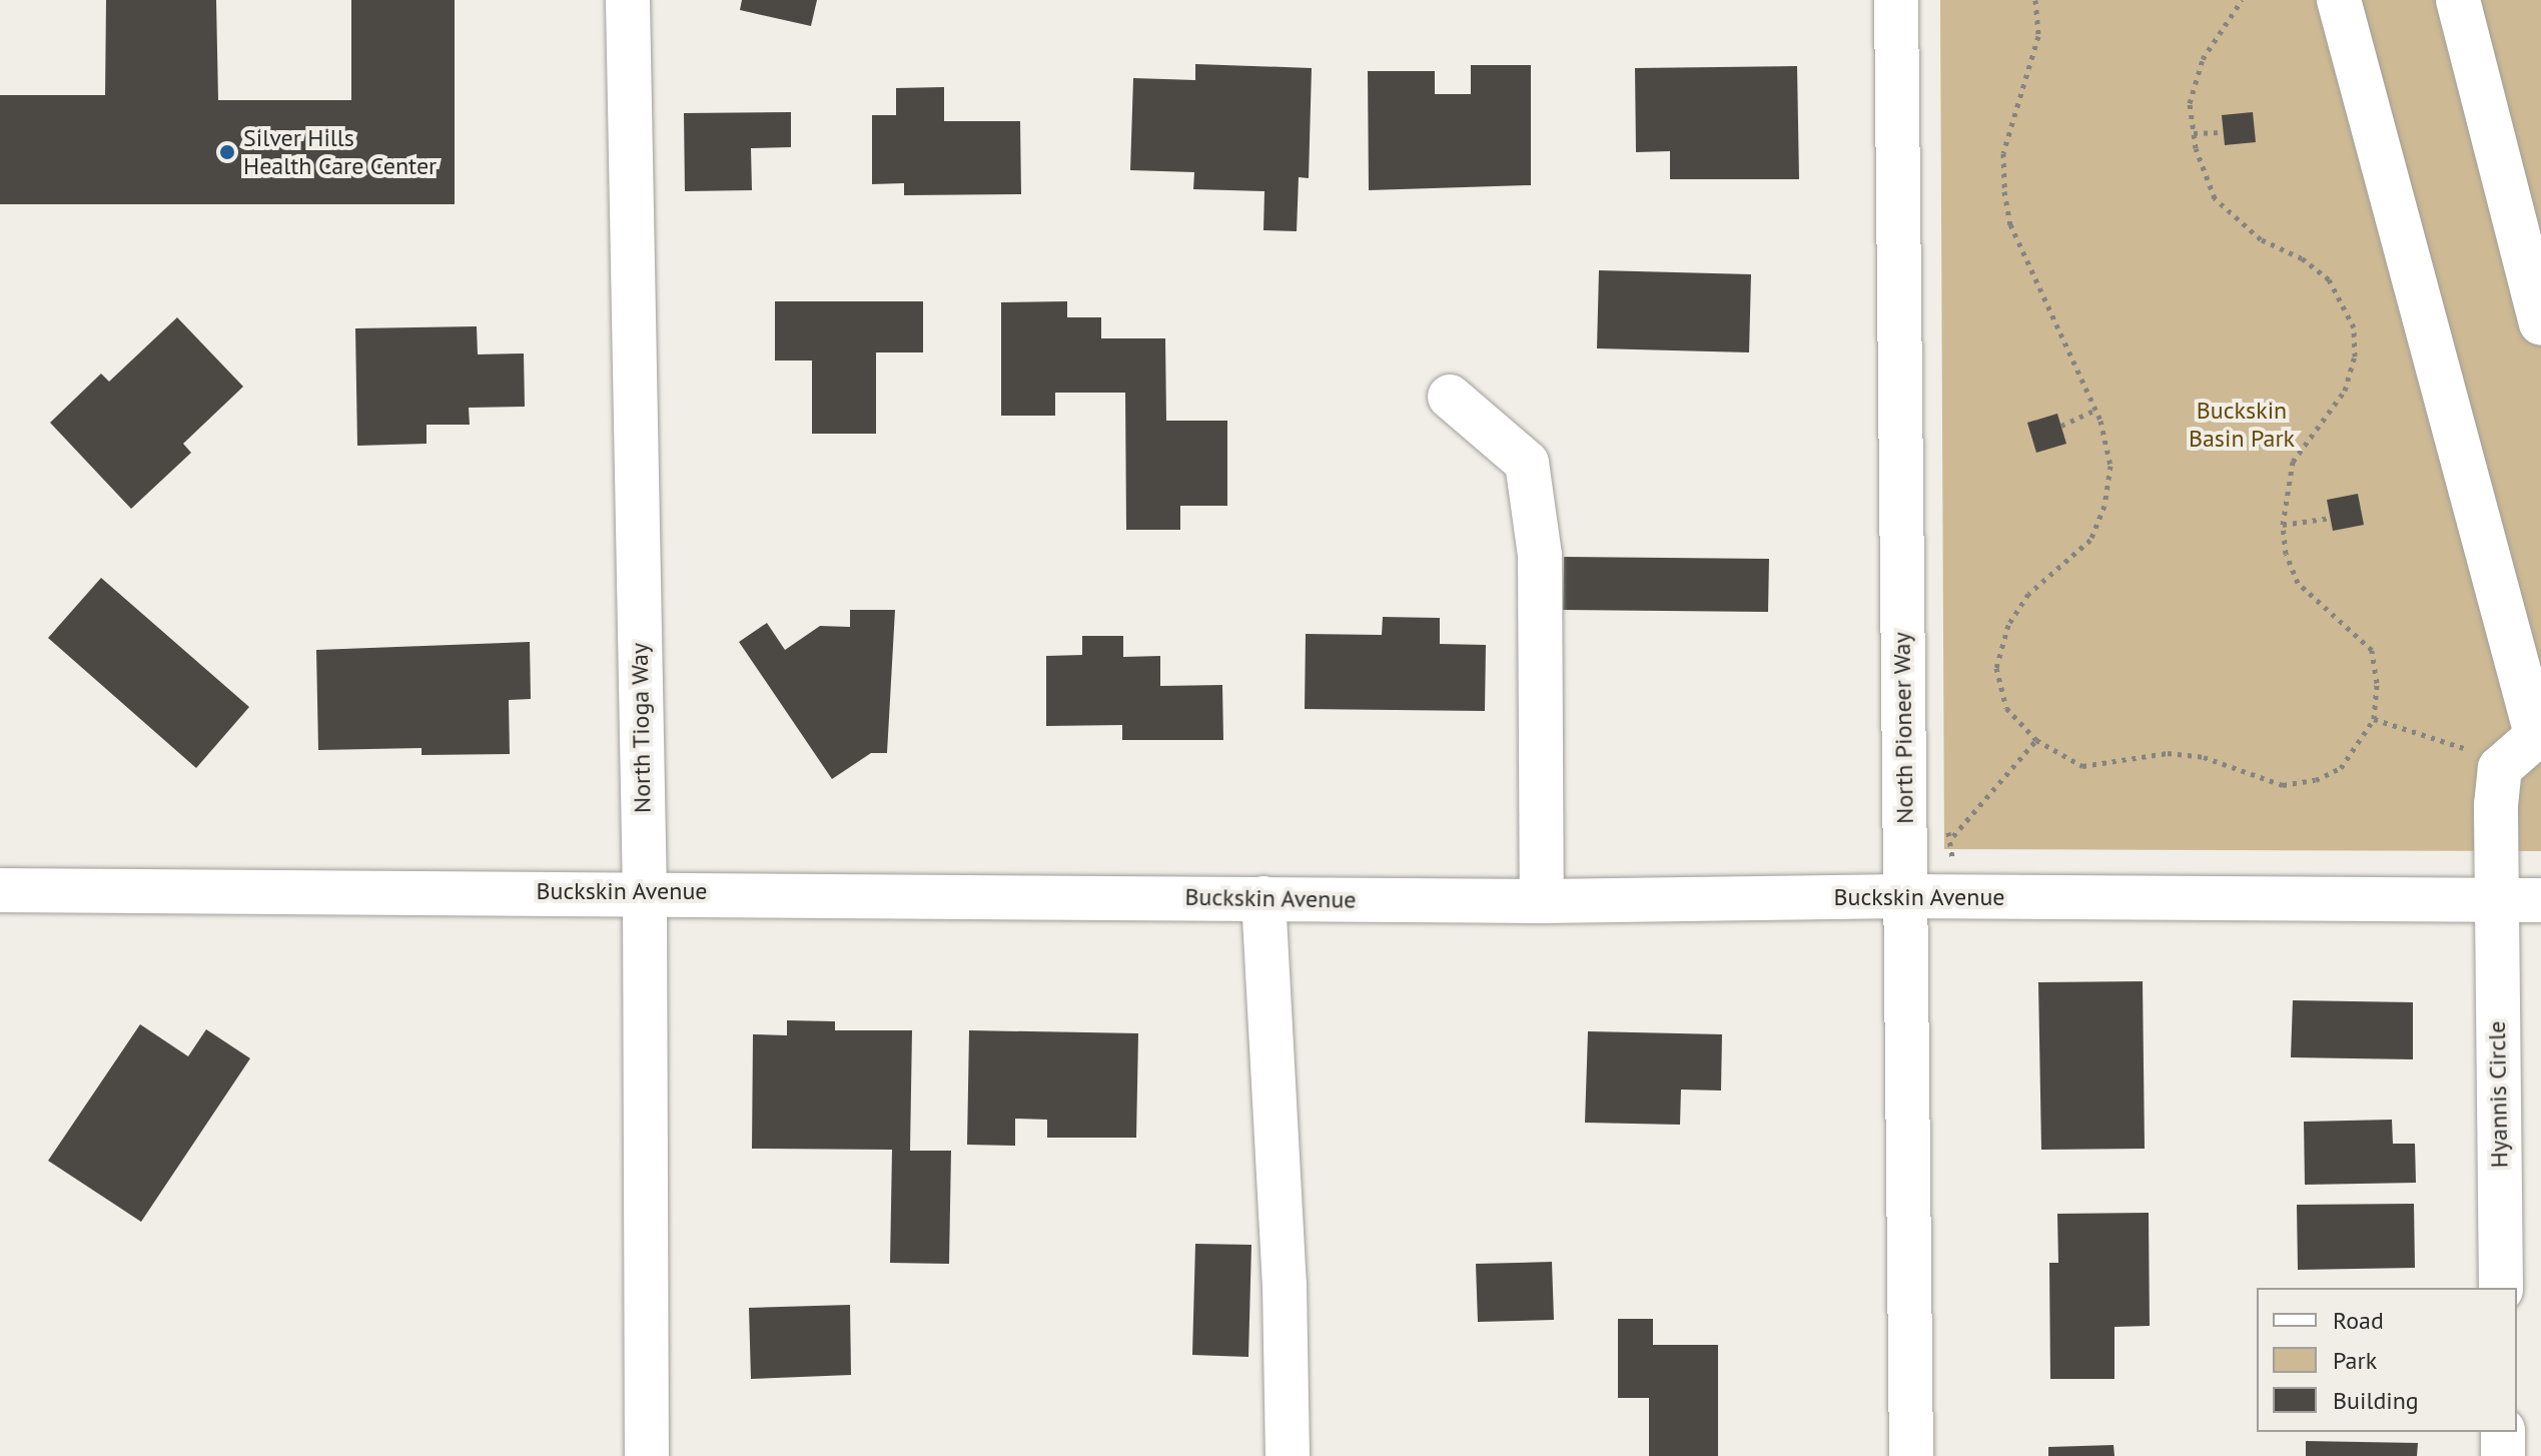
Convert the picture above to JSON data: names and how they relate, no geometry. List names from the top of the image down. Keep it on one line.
{"streets":{"street":["North Tioga Way","North Pioneer Way","Buckskin Avenue","Hyannis Circle"]},"crossings":[["North Tioga Way","Buckskin Avenue"],["North Pioneer Way","Buckskin Avenue"],["Buckskin Avenue","Hyannis Circle"]],"parks":["Buckskin Basin Park"],"places":["Silver Hills Health Care Center"],"legend":["Road","Park","Building"]}
